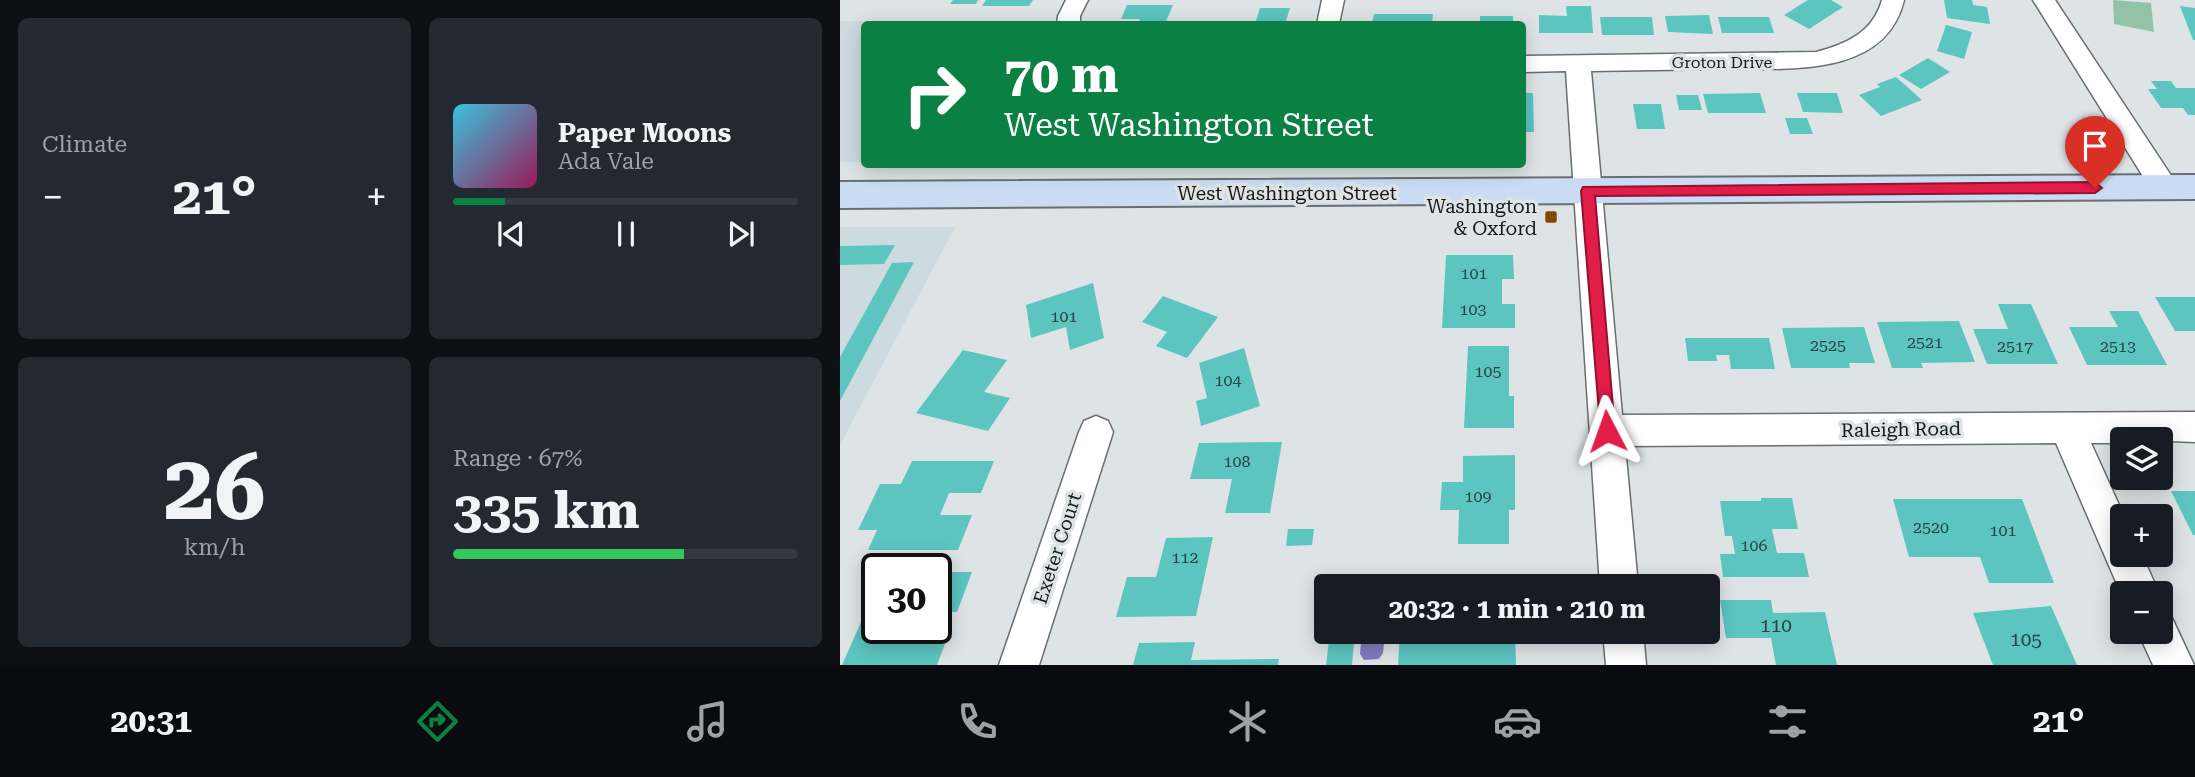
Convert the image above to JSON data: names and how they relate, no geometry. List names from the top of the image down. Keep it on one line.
{"streets":{"street":["Groton Drive","West Washington Street","Raleigh Road","Exeter Court"]},"places":{"transit":["Washington & Oxford"]},"house_numbers":["101","103","101","2521","2525","2517","2513","105","104","108","109","2520","101","106","112","110","105"],"page":{"tile":["Climate",["26","km/h"],["Range · 67%","335 km"]],"turn":["70 m","West Washington Street"],"song":["Paper Moons","Ada Vale"],"heat":["−","21°","+"],"map_buttons":["+","−"],"limit":"30","trip":"20:32 · 1 min · 210 m","tabs":["20:31","21°"]}}
